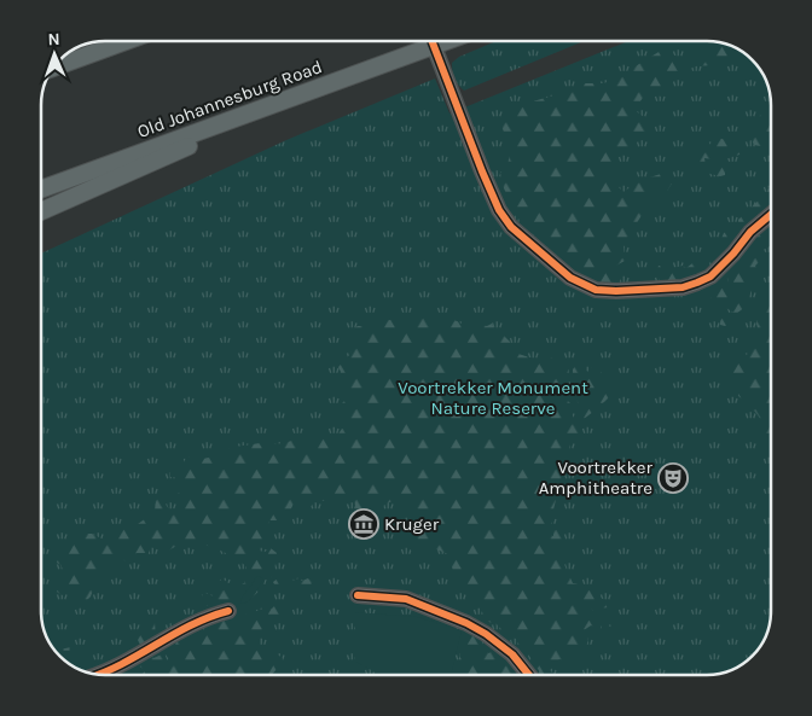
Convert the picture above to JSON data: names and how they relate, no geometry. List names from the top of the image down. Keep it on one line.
{"streets":{"main road":["Old Johannesburg Road"]},"parks":["Voortrekker Monument Nature Reserve"],"places":{"theatre":["Voortrekker Amphitheatre"],"museum":["Kruger"]},"north":"top"}
